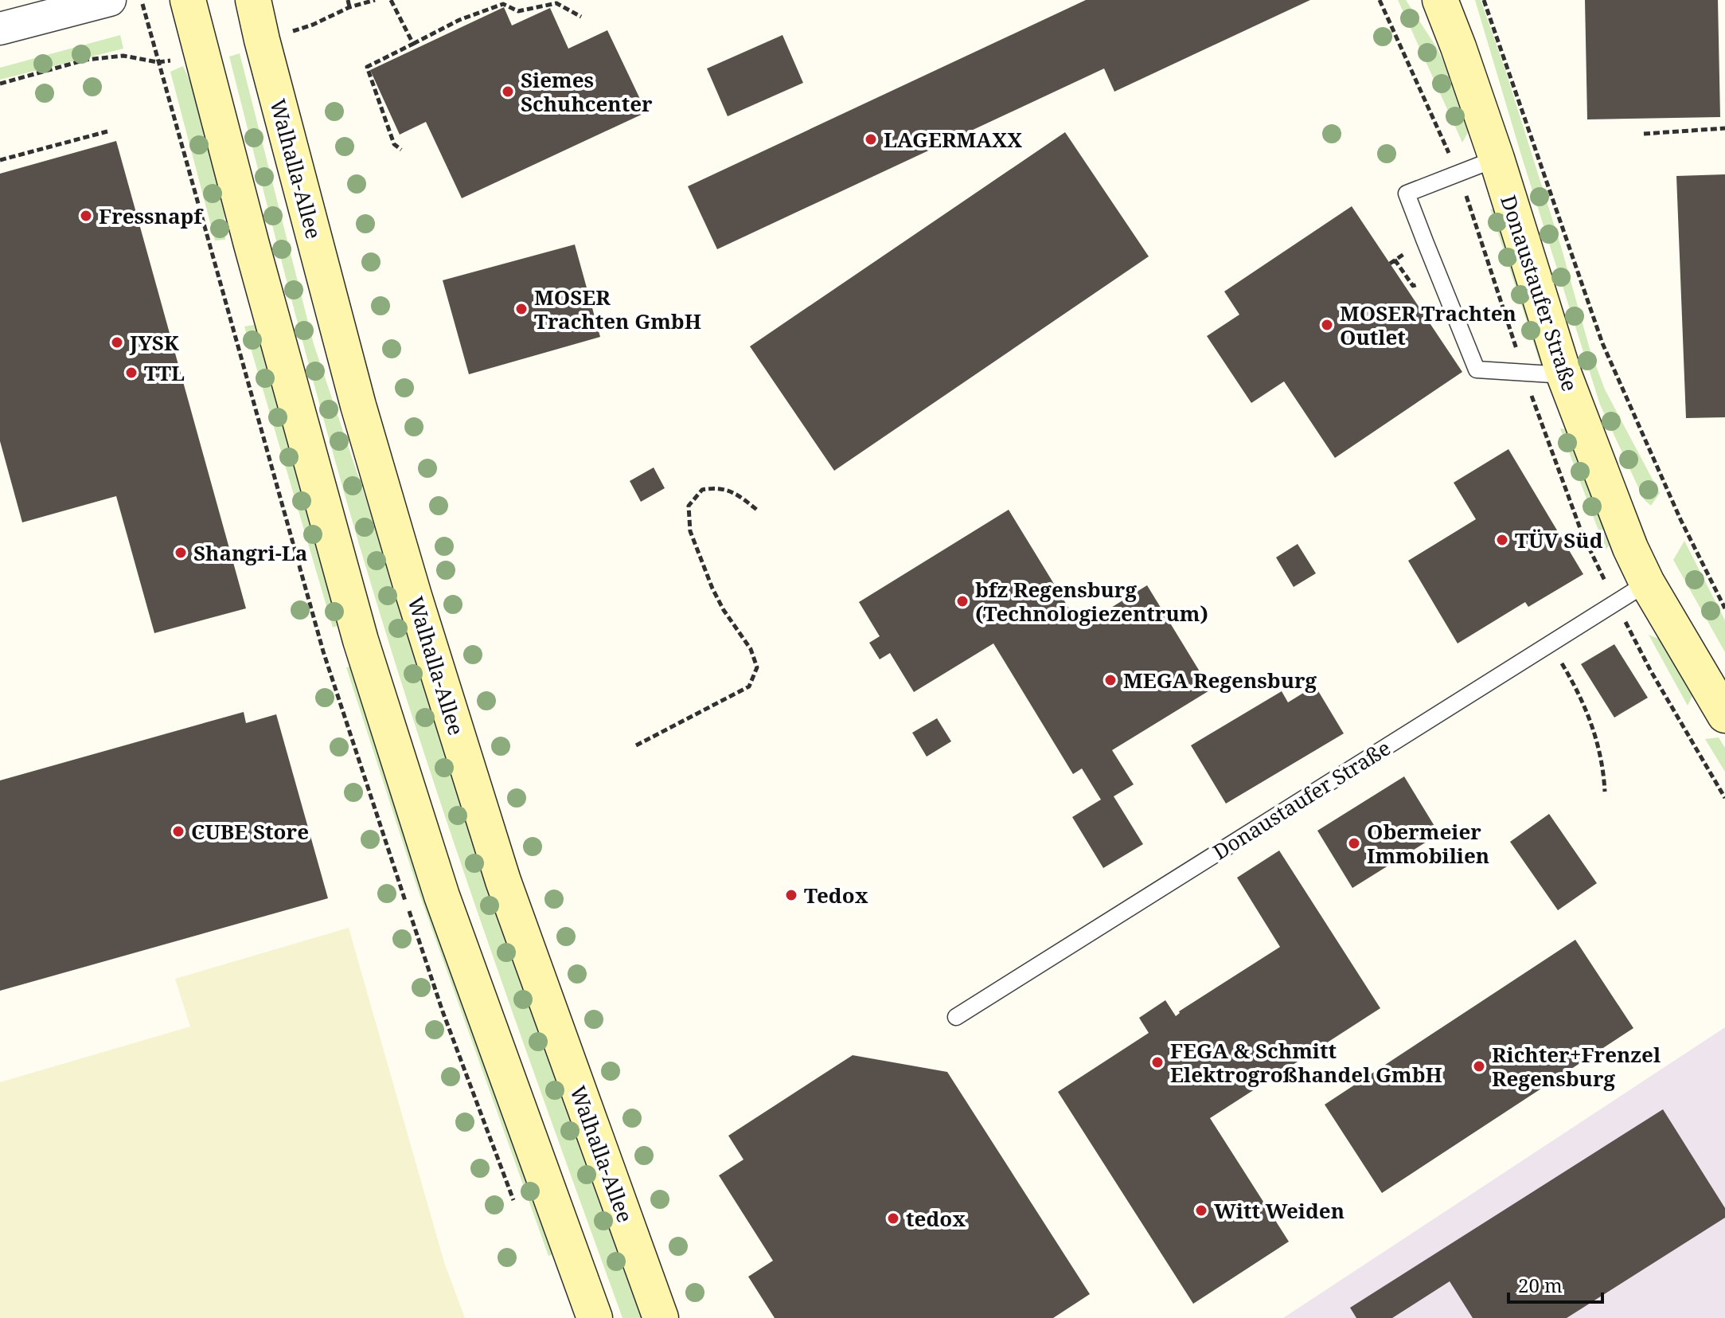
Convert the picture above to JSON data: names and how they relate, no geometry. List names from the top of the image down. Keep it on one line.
{"streets":{"main road":["Walhalla-Allee","Donaustaufer Straße"]},"places":["Siemes Schuhcenter","LAGERMAXX","Fressnapf","MOSER Trachten GmbH","MOSER Trachten Outlet","JYSK","TTL","TÜV Süd","Shangri-La","bfz Regensburg (Technologiezentrum)","MEGA Regensburg","CUBE Store","Obermeier Immobilien","Tedox","FEGA & Schmitt Elektrogroßhandel GmbH","Richter+Frenzel Regensburg","Witt Weiden","tedox"],"scale_bar":"20 m"}
